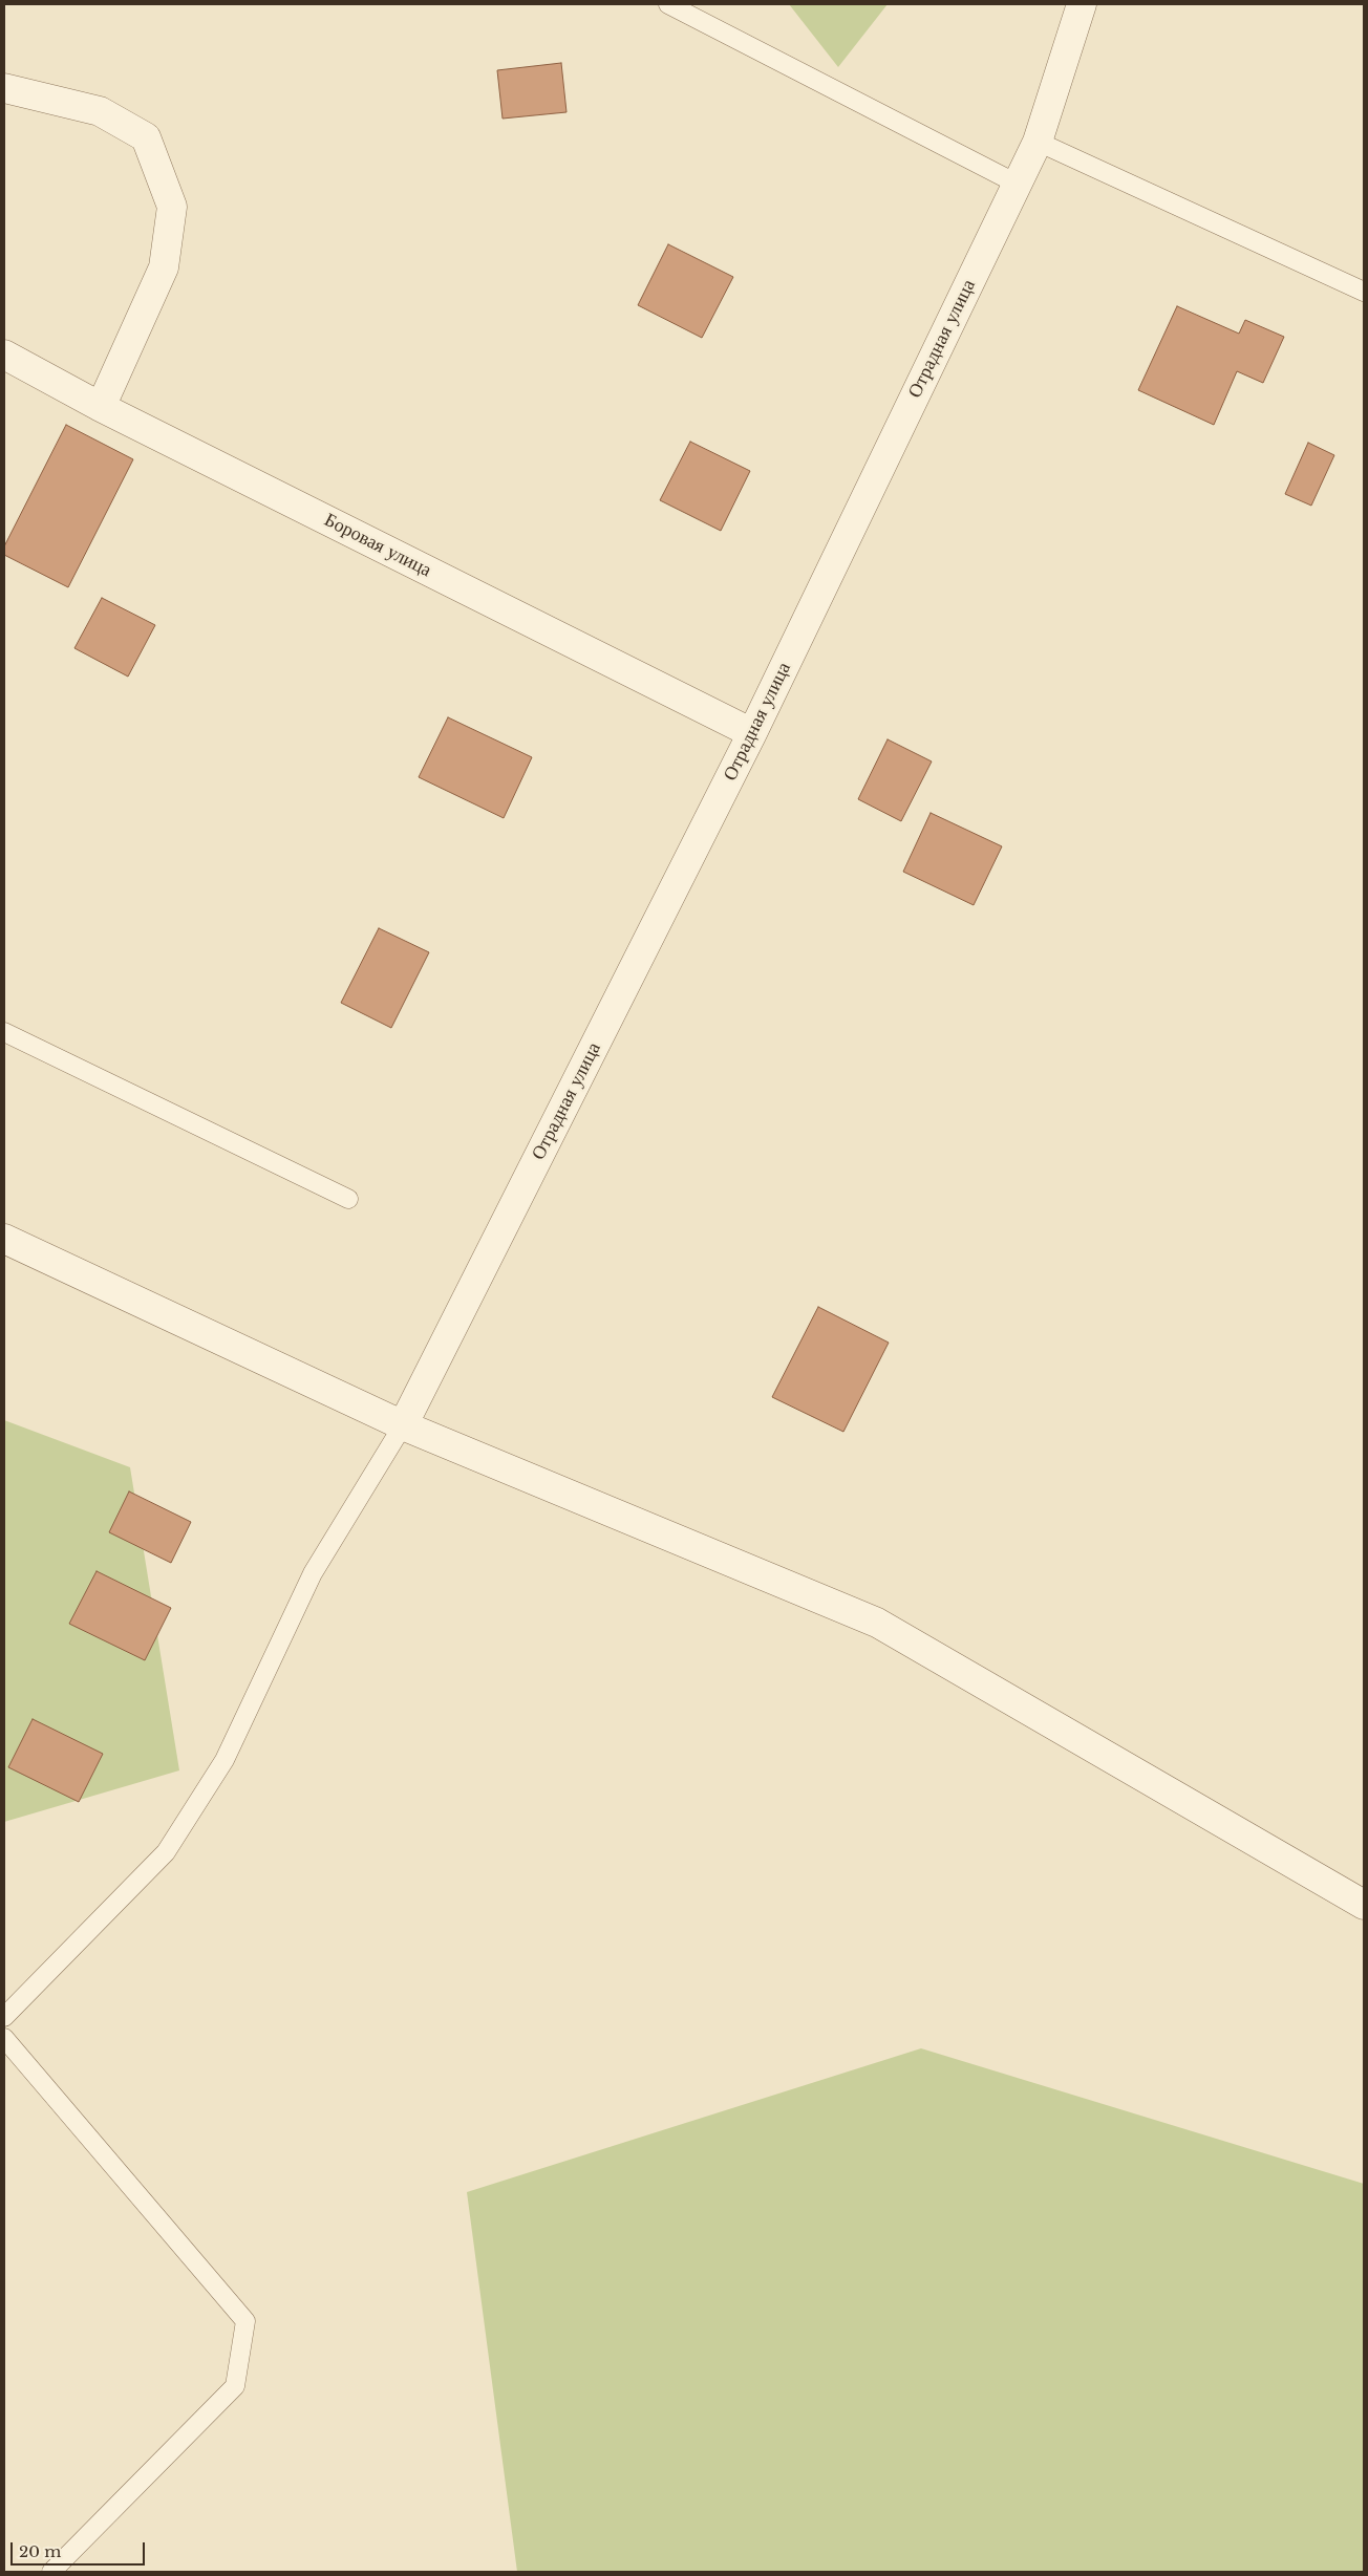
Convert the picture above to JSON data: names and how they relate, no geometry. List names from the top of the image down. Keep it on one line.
{"streets":{"street":["Отрадная улица","Боровая улица"]},"crossings":[["Отрадная улица","Боровая улица"]],"scale_bar":"20 m"}
